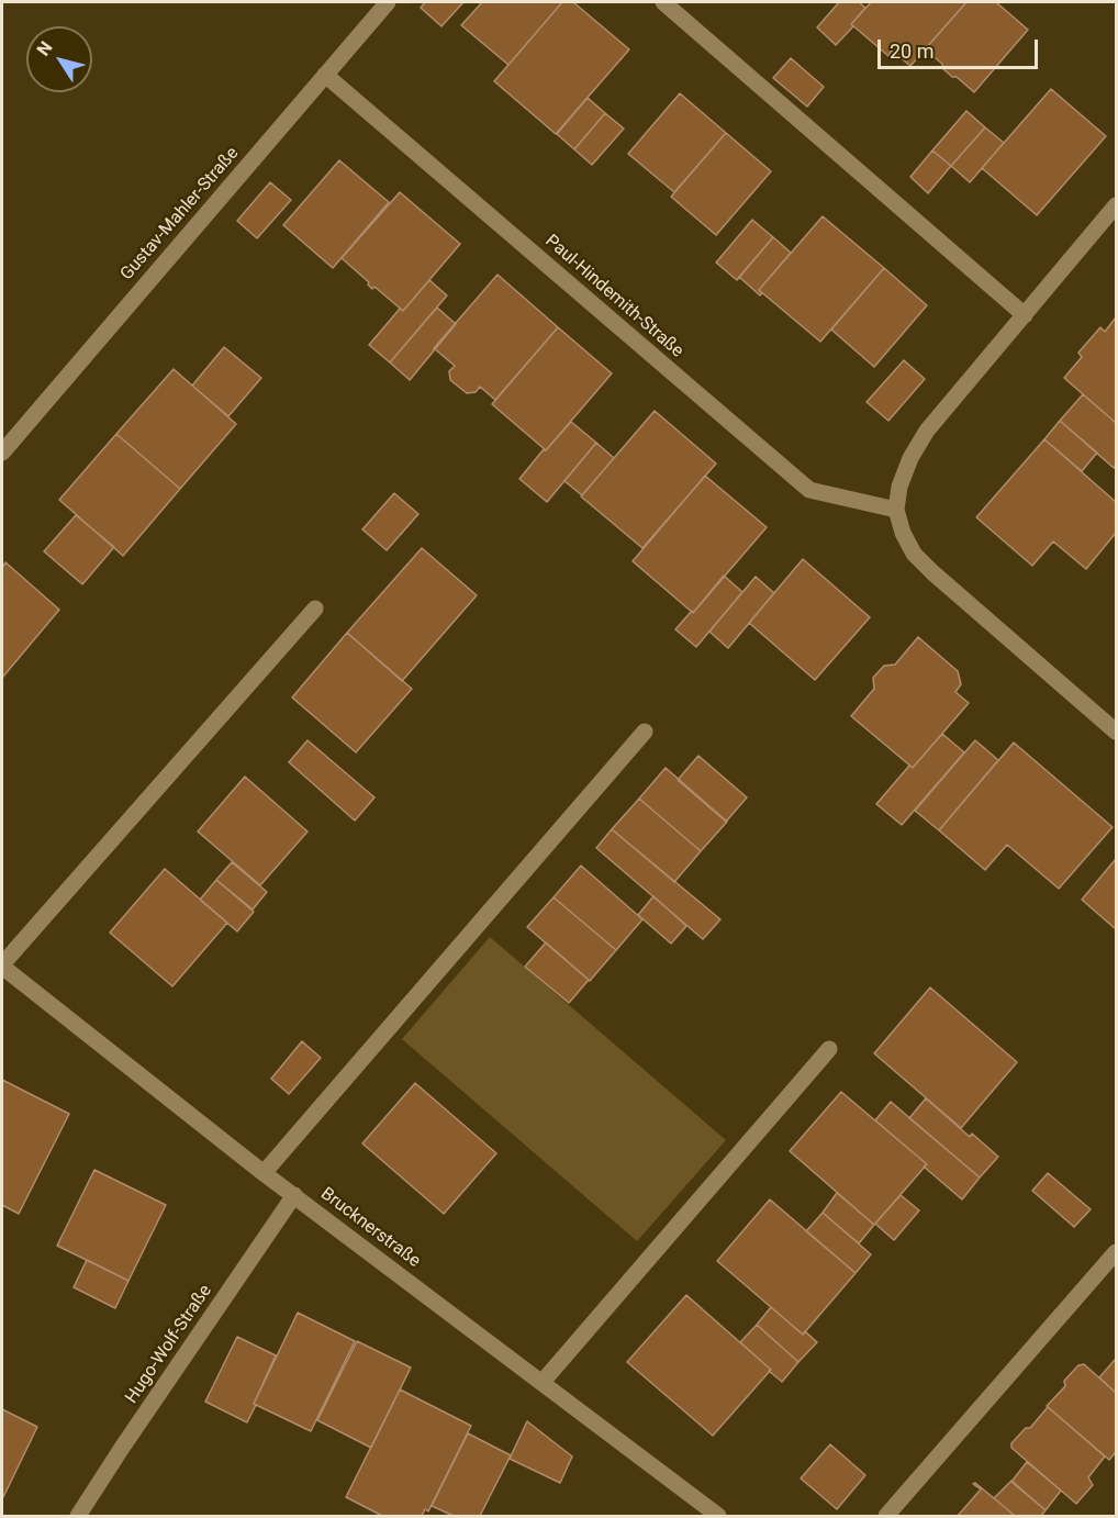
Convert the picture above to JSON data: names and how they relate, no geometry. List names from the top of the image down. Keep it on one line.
{"streets":{"street":["Gustav-Mahler-Straße","Paul-Hindemith-Straße","Brucknerstraße","Hugo-Wolf-Straße"]},"crossings":[["Gustav-Mahler-Straße","Paul-Hindemith-Straße"],["Brucknerstraße","Hugo-Wolf-Straße"]],"scale_bar":"20 m","north":"top left"}
